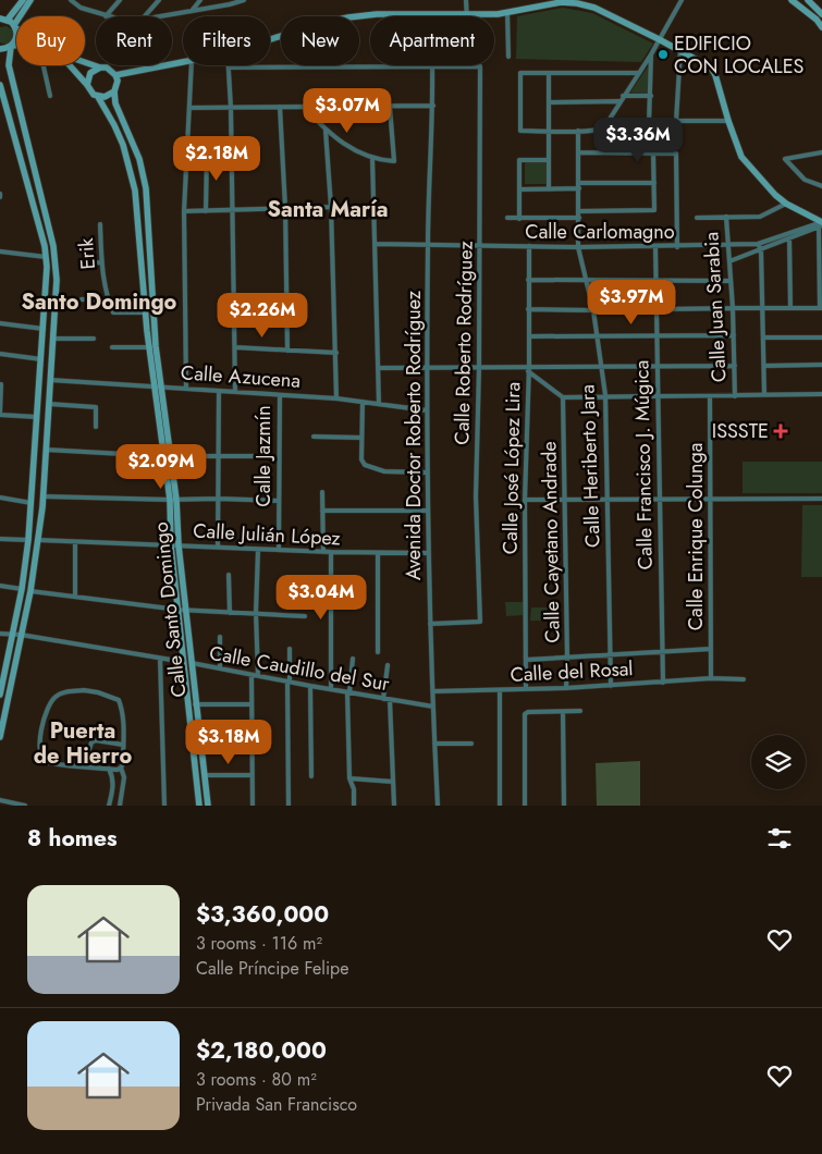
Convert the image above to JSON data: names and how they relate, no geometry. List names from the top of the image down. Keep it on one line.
{"streets":{"street":["Calle Carlomagno","Erik","Calle Juan Sarabia","Calle Roberto Rodríguez","Calle Azucena","Avenida Doctor Roberto Rodríguez","Calle Jazmín","Calle Francisco J. Múgica","Calle Heriberto Jara","Calle José López Lira","Calle Julián López","Calle Enrique Colunga","Calle Cayetano Andrade","Calle Santo Domingo","Calle Caudillo del Sur","Calle del Rosal"]},"crossings":[["Calle Carlomagno","Calle Juan Sarabia"],["Calle Carlomagno","Calle Roberto Rodríguez"],["Calle Carlomagno","Avenida Doctor Roberto Rodríguez"],["Calle Carlomagno","Calle Francisco J. Múgica"],["Calle Carlomagno","Calle Heriberto Jara"],["Calle Carlomagno","Calle José López Lira"],["Calle Roberto Rodríguez","Avenida Doctor Roberto Rodríguez"],["Calle Azucena","Avenida Doctor Roberto Rodríguez"],["Calle Azucena","Calle Jazmín"],["Calle Azucena","Calle Santo Domingo"],["Avenida Doctor Roberto Rodríguez","Calle Julián López"],["Avenida Doctor Roberto Rodríguez","Calle Caudillo del Sur"],["Avenida Doctor Roberto Rodríguez","Calle del Rosal"],["Calle Jazmín","Calle Julián López"],["Calle Francisco J. Múgica","Calle del Rosal"],["Calle Heriberto Jara","Calle del Rosal"],["Calle José López Lira","Calle del Rosal"],["Calle Julián López","Calle Santo Domingo"],["Calle Enrique Colunga","Calle del Rosal"],["Calle Cayetano Andrade","Calle del Rosal"],["Calle Santo Domingo","Calle Caudillo del Sur"]],"districts":["Santa María","Santo Domingo","Puerta de Hierro"],"places":{"other":["EDIFICIO CON LOCALES"],"health":["ISSSTE"]},"page":{"chip":["Buy","Rent","Filters","New","Apartment"],"price":["$3.07M","$3.36M","$2.18M","$3.97M","$2.26M","$2.09M","$3.04M","$3.18M"],"heading":"8 homes","list":[{"name":"$3,360,000","note":"3 rooms · 116 m² · Calle Príncipe Felipe"},{"name":"$2,180,000","note":"3 rooms · 80 m² · Privada San Francisco"}]}}
